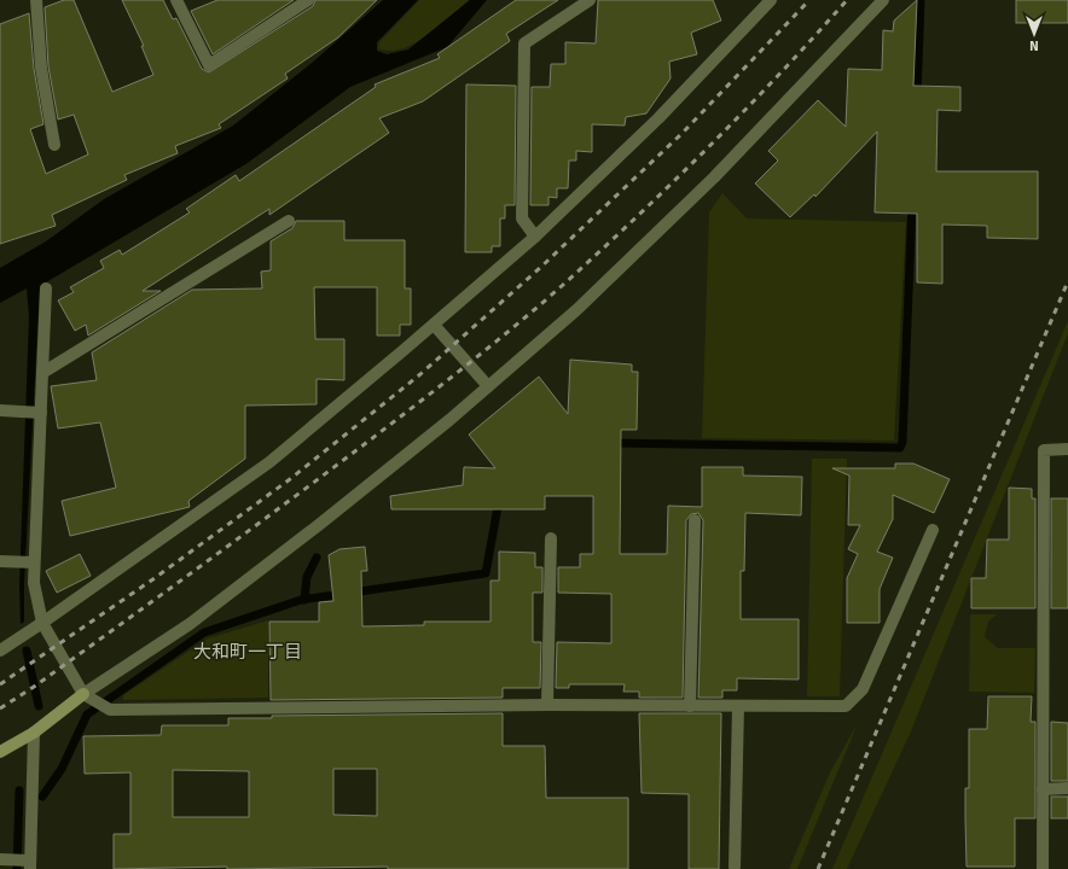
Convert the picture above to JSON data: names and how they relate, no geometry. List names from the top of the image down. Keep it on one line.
{"districts":["大和町一丁目"],"north":"bottom"}
